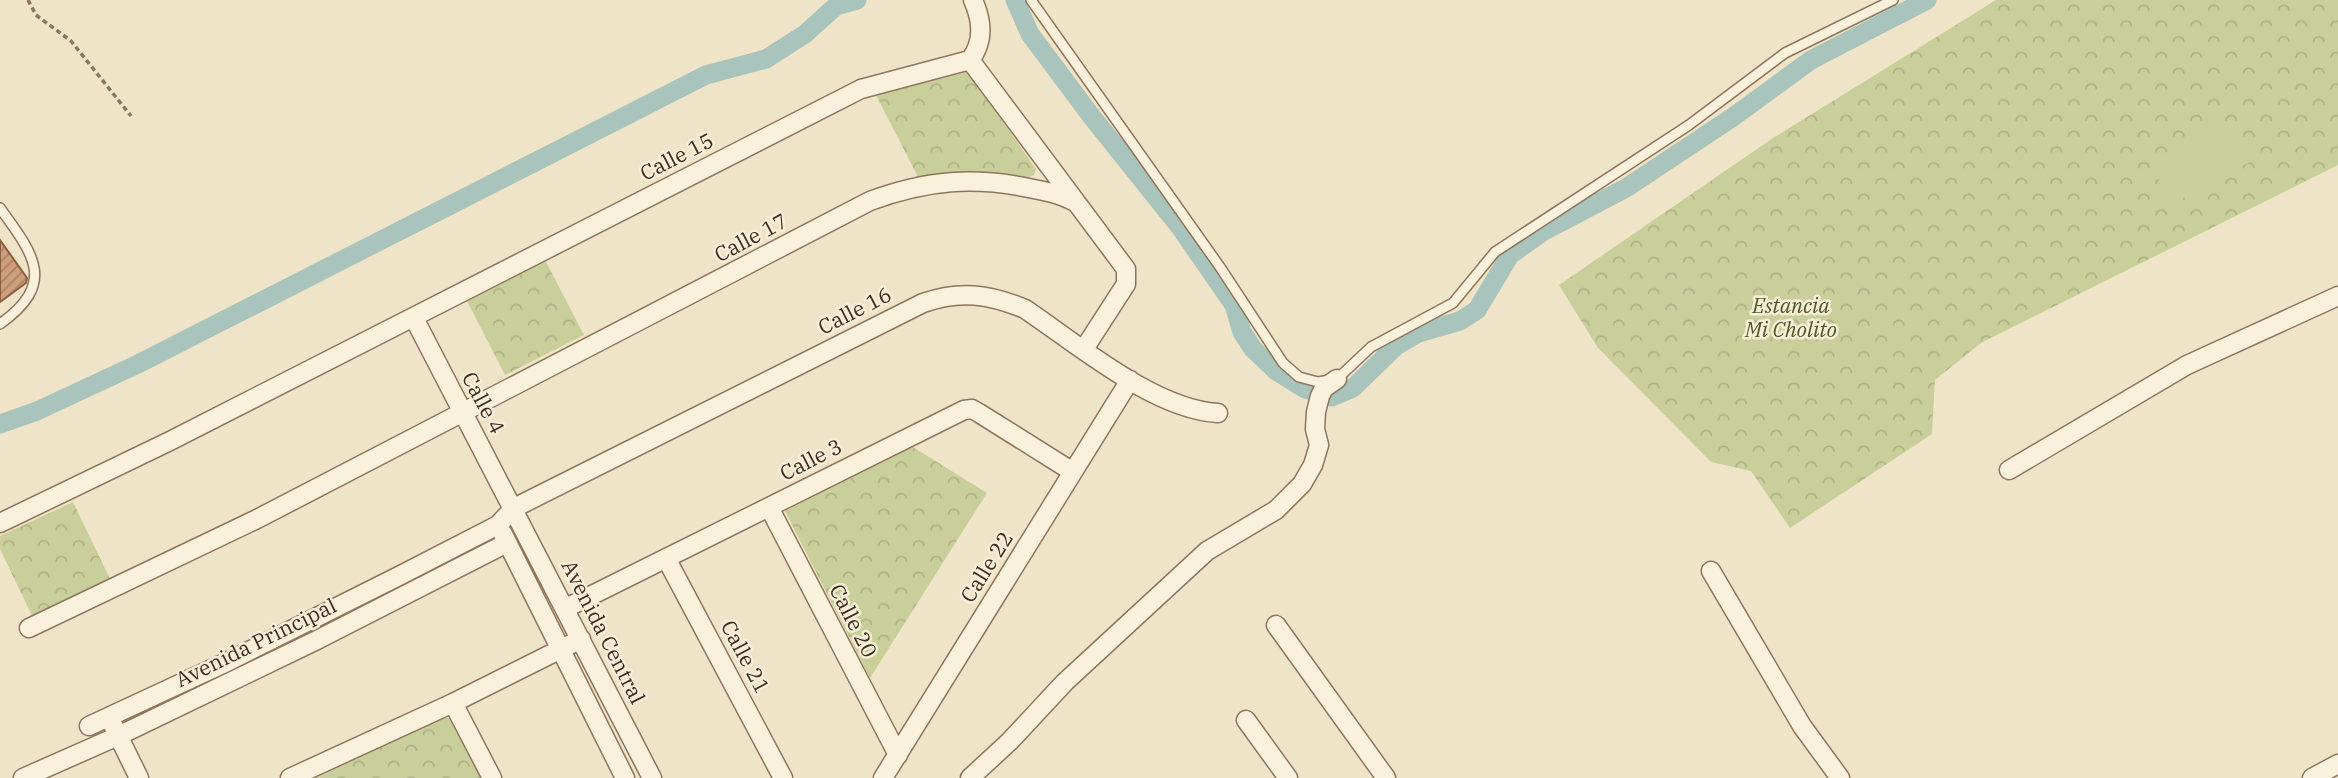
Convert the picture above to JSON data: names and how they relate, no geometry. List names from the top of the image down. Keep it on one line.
{"streets":{"street":["Calle 15","Calle 17","Calle 16","Calle 4","Calle 3","Calle 22","Calle 20","Avenida Central","Avenida Principal","Calle 21"]},"crossings":[["Calle 15","Calle 4"],["Calle 17","Calle 4"],["Calle 16","Calle 4"],["Calle 16","Calle 22"],["Calle 16","Avenida Central"],["Calle 16","Avenida Principal"],["Calle 4","Avenida Central"],["Calle 4","Avenida Principal"],["Calle 3","Calle 22"],["Calle 3","Calle 20"],["Calle 3","Avenida Central"],["Calle 3","Calle 21"],["Calle 22","Calle 20"],["Avenida Central","Avenida Principal"]],"parks":["Estancia Mi Cholito"]}
